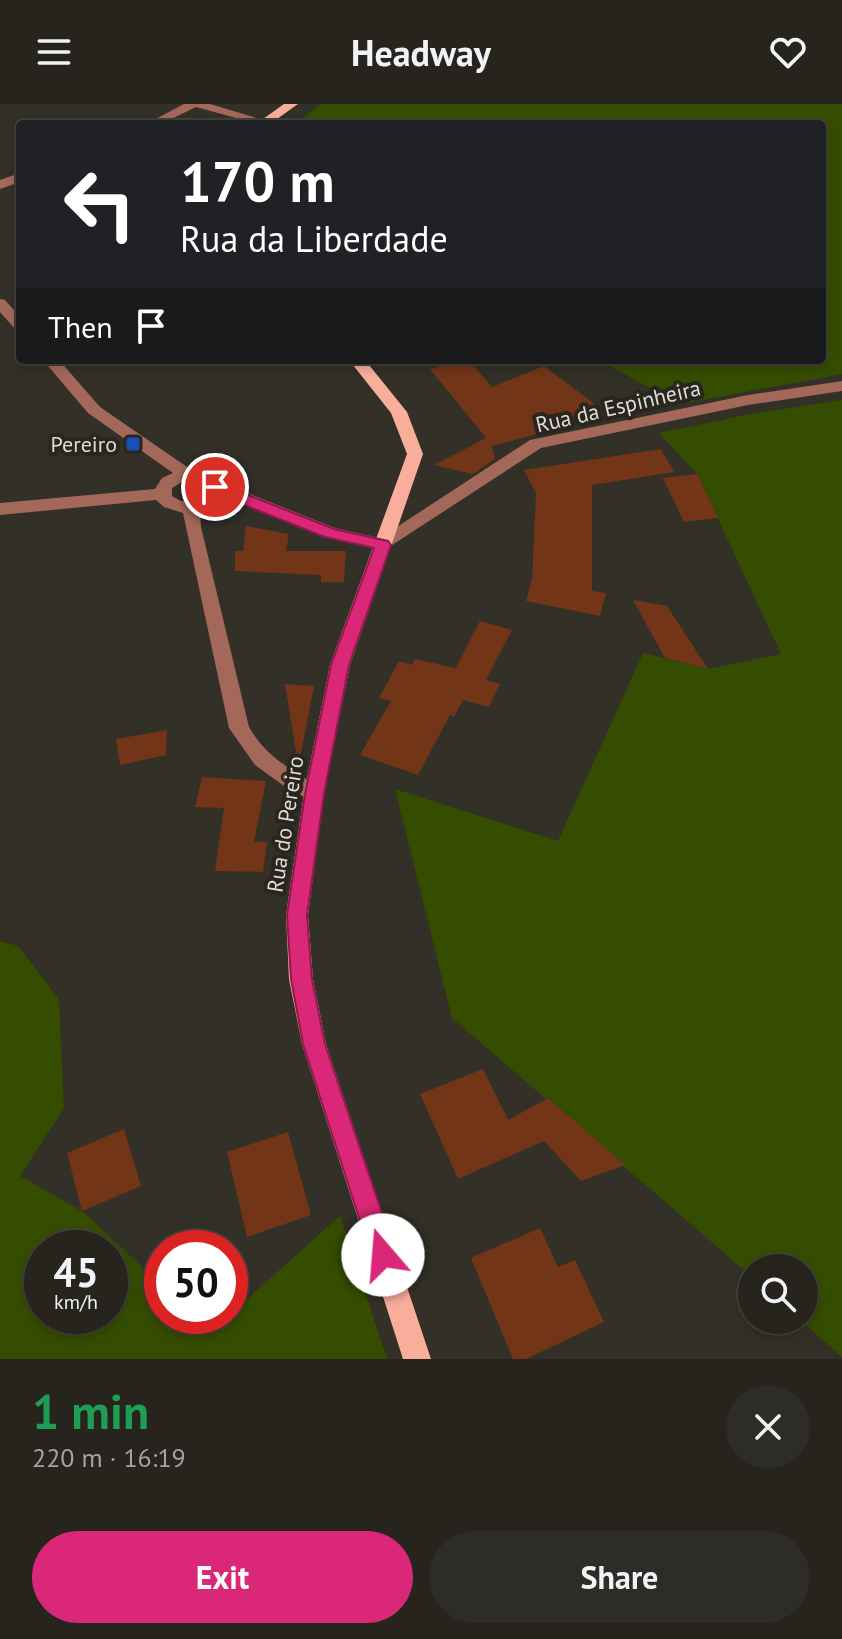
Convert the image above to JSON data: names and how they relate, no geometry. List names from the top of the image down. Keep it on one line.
{"streets":{"main road":["Rua do Pereiro"],"street":["Rua da Espinheira"]},"crossings":[["Rua da Espinheira","Rua do Pereiro"]],"places":{"transit":["Pereiro"]},"page":{"header":"Headway","turn":["170 m","Rua da Liberdade"],"then":"Then","speed":"45 km/h","limit":"50","heading":["1 min","220 m · 16:19"],"buttons":["Exit","Share"]}}
